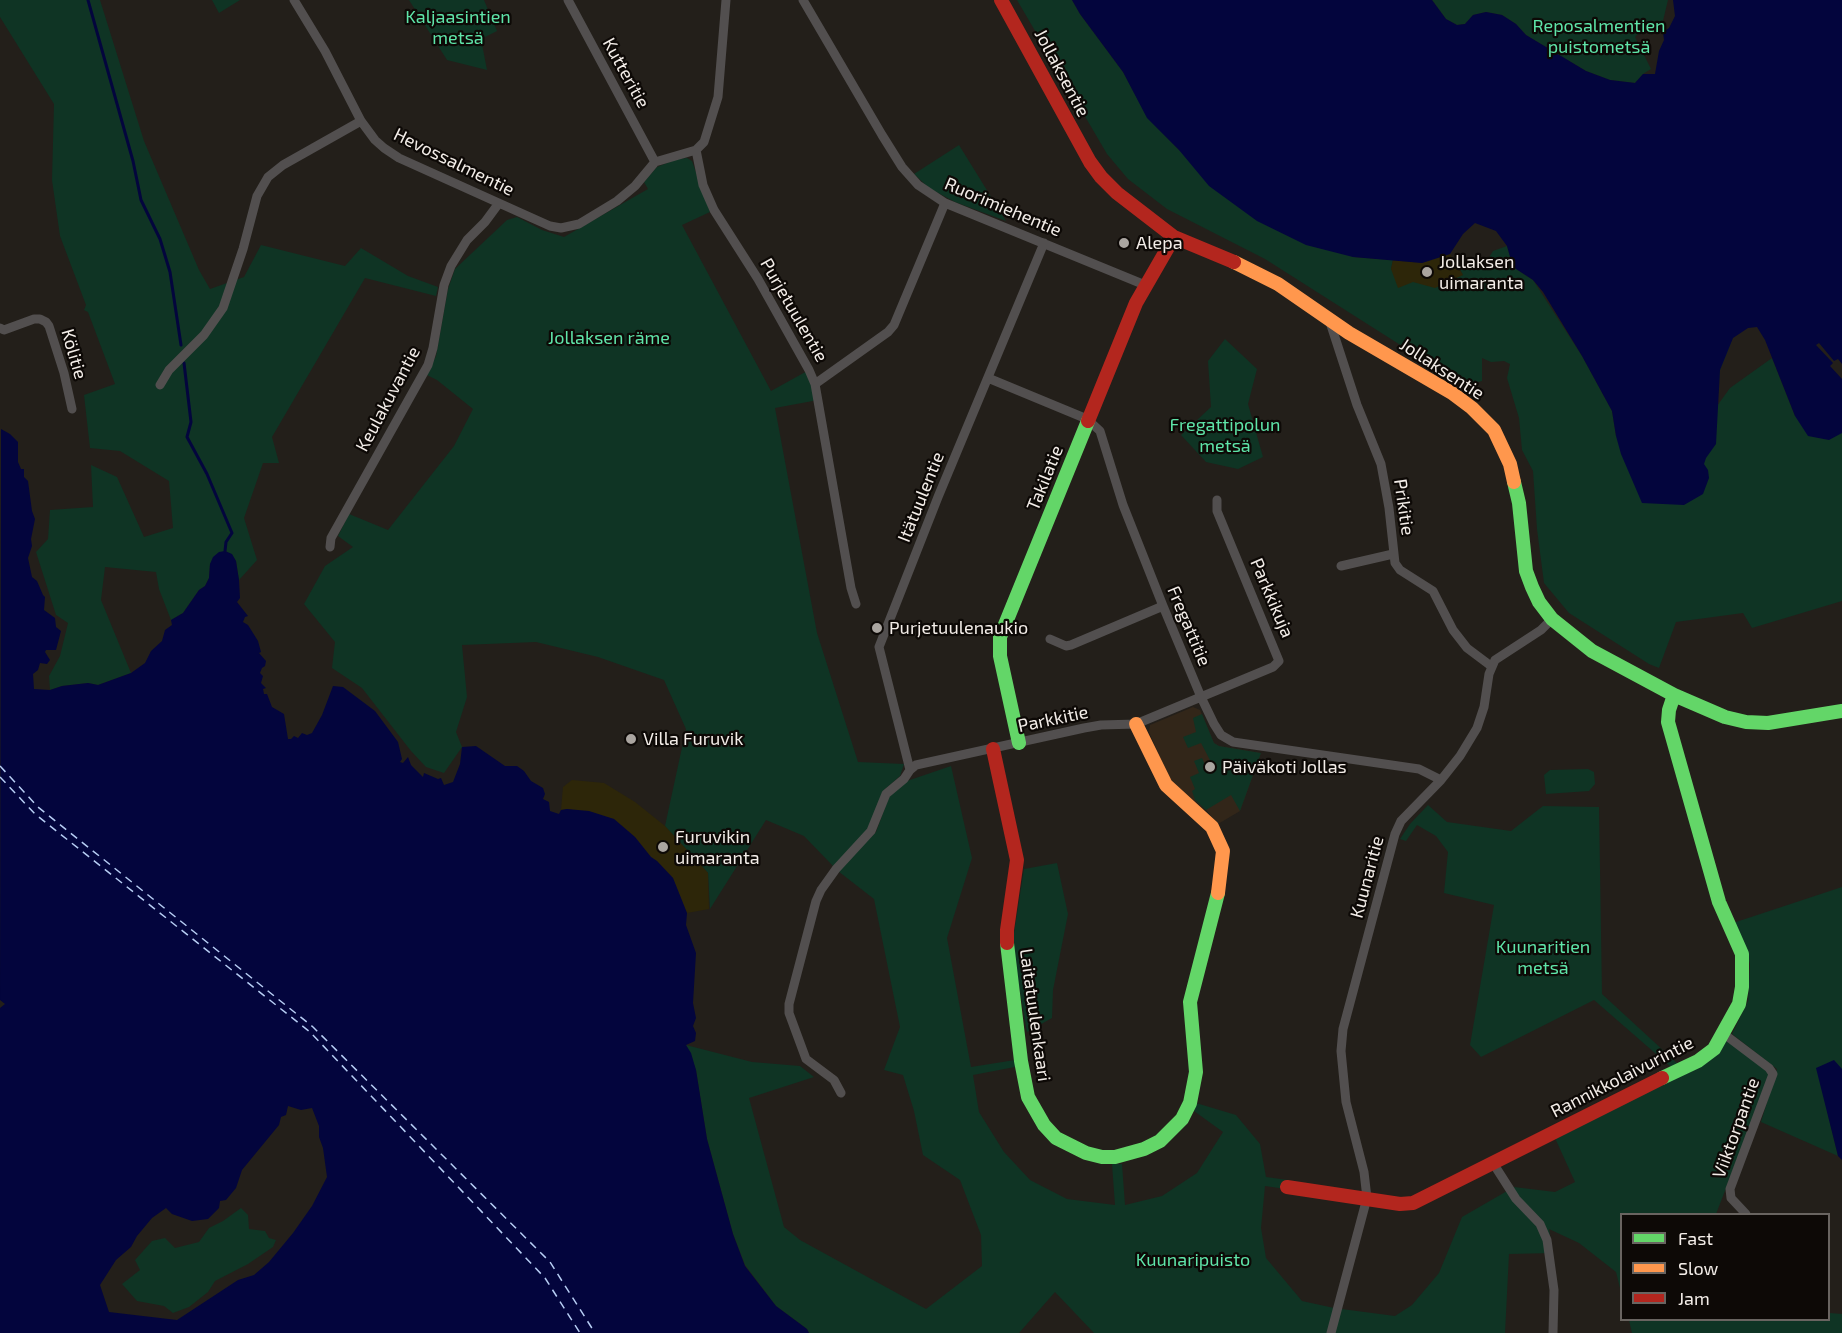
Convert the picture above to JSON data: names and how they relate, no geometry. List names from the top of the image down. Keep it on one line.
{"streets":{"street":["Kutteritie","Jollaksentie","Hevossalmentie","Ruorimiehentie","Purjetuulentie","Kölitie","Keulakuvantie","Takilatie","Itätuulentie","Prikitie","Parkkikuja","Fregattitie","Parkkitie","Kuunaritie","Laitatuulenkaari","Rannikkolaivurintie","Viiktorpantie"]},"crossings":[["Kutteritie","Hevossalmentie"],["Jollaksentie","Takilatie"],["Jollaksentie","Prikitie"],["Jollaksentie","Rannikkolaivurintie"],["Hevossalmentie","Keulakuvantie"],["Ruorimiehentie","Takilatie"],["Ruorimiehentie","Itätuulentie"],["Takilatie","Fregattitie"],["Takilatie","Parkkitie"],["Itätuulentie","Parkkitie"],["Prikitie","Kuunaritie"],["Parkkikuja","Fregattitie"],["Parkkikuja","Parkkitie"],["Fregattitie","Parkkitie"],["Fregattitie","Kuunaritie"],["Parkkitie","Laitatuulenkaari"],["Kuunaritie","Rannikkolaivurintie"],["Rannikkolaivurintie","Viiktorpantie"]],"parks":["Kaljaasintien metsä","Reposalmentien puistometsä","Jollaksen räme","Fregattipolun metsä","Kuunaritien metsä","Kuunaripuisto"],"places":["Alepa","Jollaksen uimaranta","Purjetuulenaukio","Villa Furuvik","Päiväkoti Jollas","Furuvikin uimaranta"],"legend":["Fast","Slow","Jam"]}
